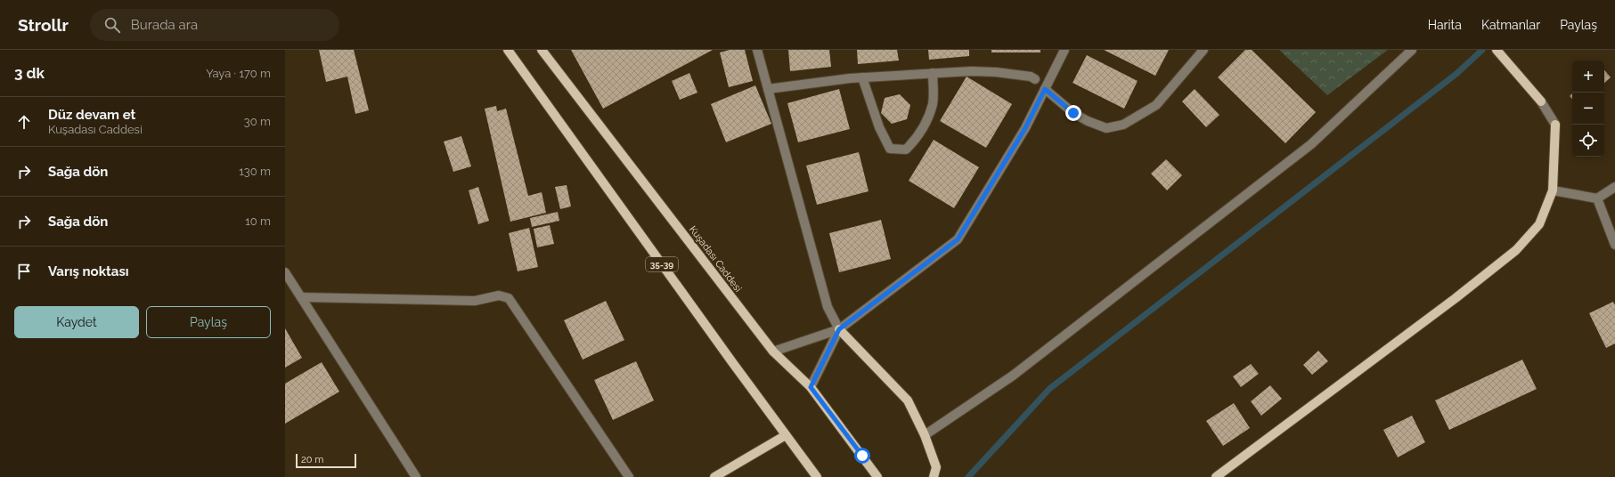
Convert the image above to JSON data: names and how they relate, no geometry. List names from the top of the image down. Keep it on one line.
{"streets":{"main road":["Kuşadası Caddesi","35-39"]},"scale_bar":"20 m","page":{"header":"Strollr","search":"Burada ara","nav":["Harita","Katmanlar","Paylaş"],"heading":["3 dk","Yaya · 170 m"],"map_buttons":["+","−"],"list":[["Düz devam et","Kuşadası Caddesi","30 m"],["Sağa dön","130 m"],["Sağa dön","10 m"],"Varış noktası"],"buttons":["Kaydet","Paylaş"],"scale":"20 m"}}
